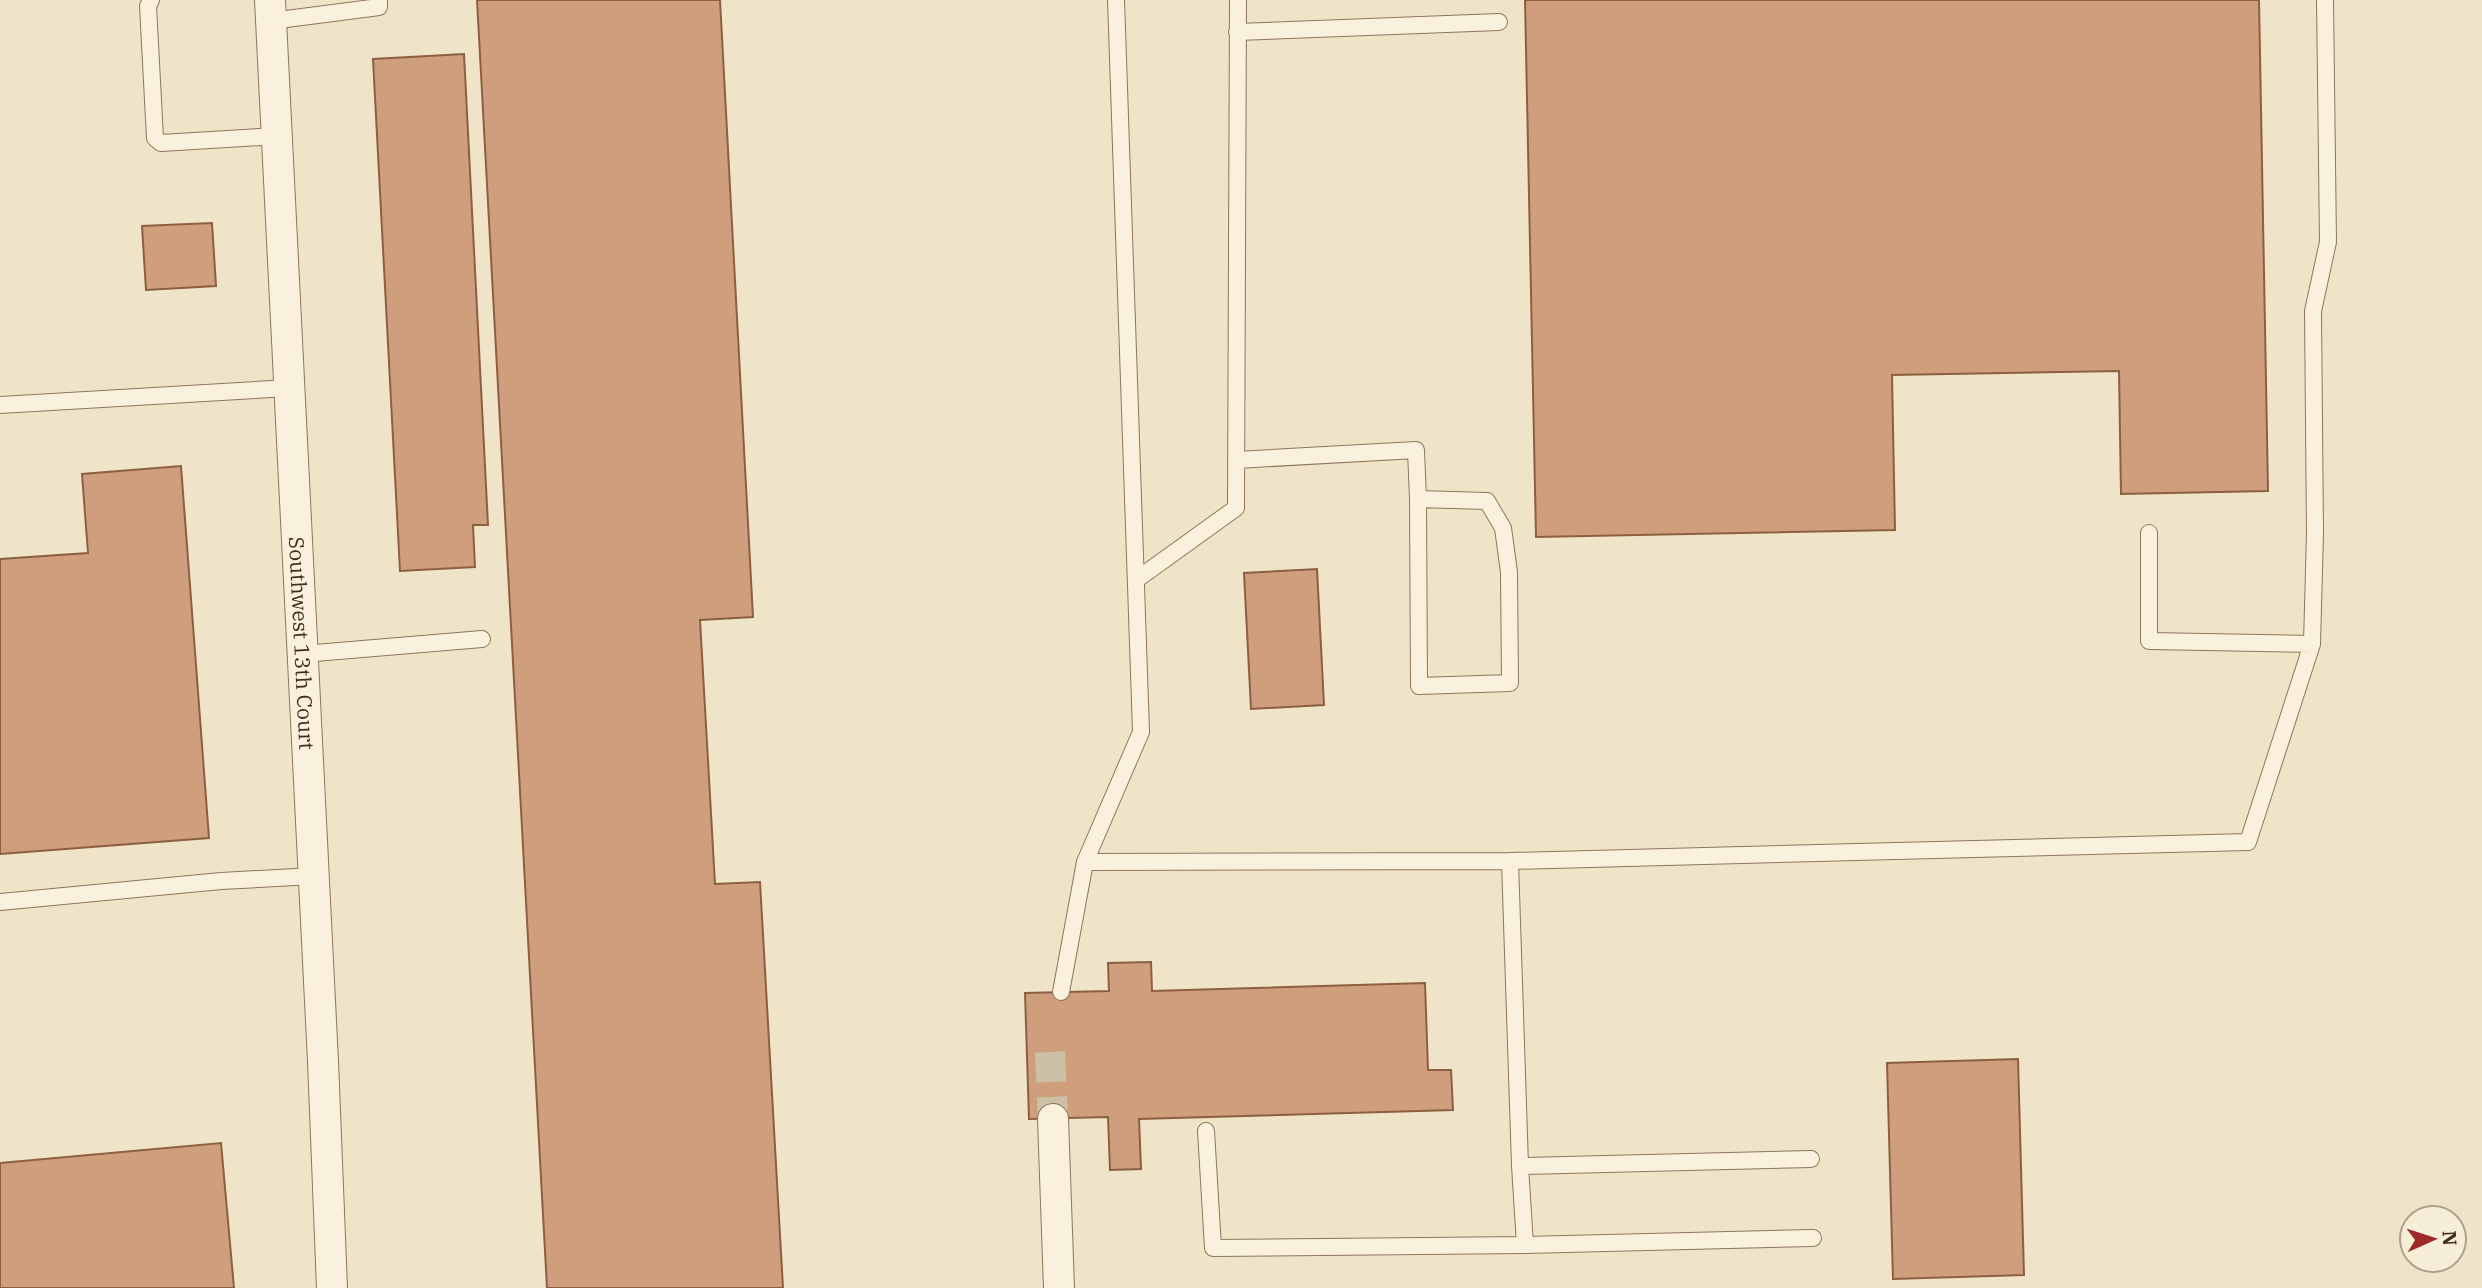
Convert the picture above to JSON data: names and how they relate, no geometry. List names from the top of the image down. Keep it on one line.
{"streets":{"street":["Southwest 13th Court"]},"north":"right"}
